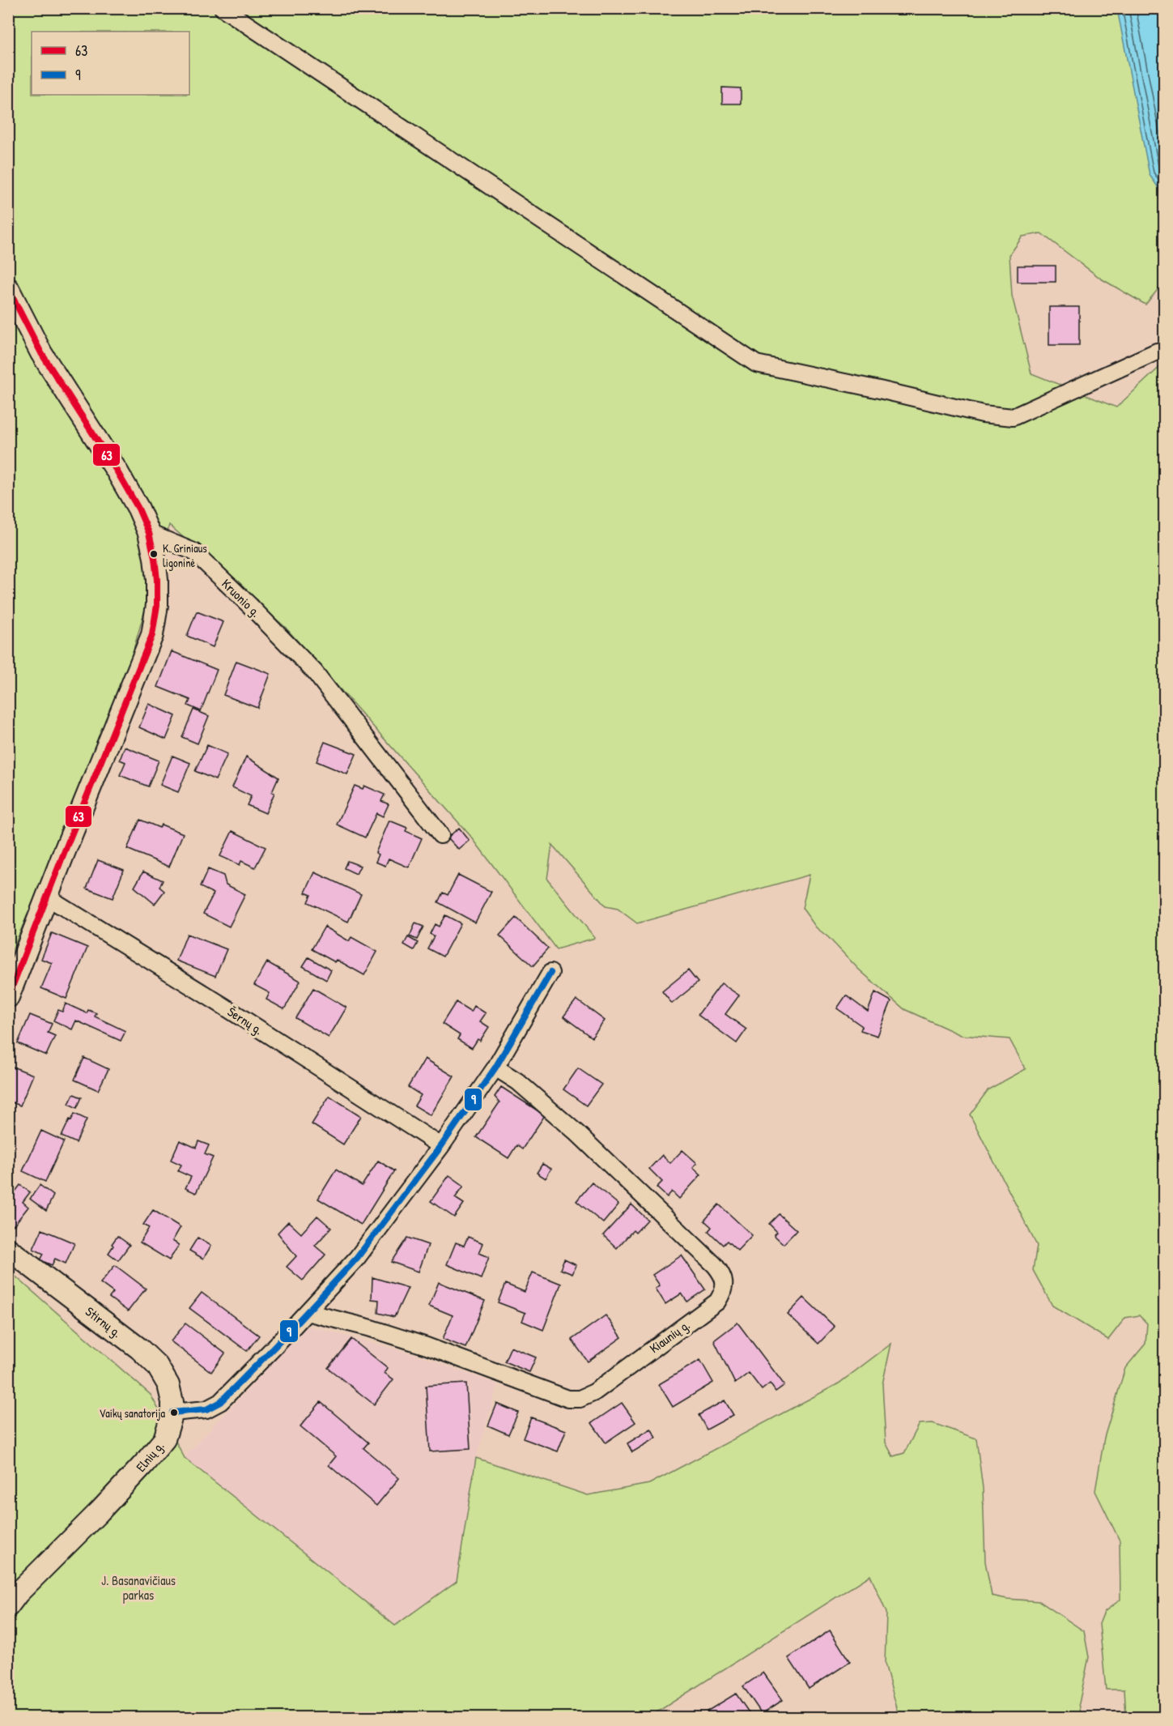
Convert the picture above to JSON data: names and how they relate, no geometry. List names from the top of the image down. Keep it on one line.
{"streets":{"street":["Kruonio g.","Šernų g.","Stirnų g.","Kiaunių g.","Elnių g."]},"crossings":[["Stirnų g.","Elnių g."]],"parks":["J. Basanavičiaus parkas"],"places":["K. Griniaus ligoninė","Vaikų sanatorija"],"lines":["transit line 63","transit line 9"],"legend":["63","9"]}
